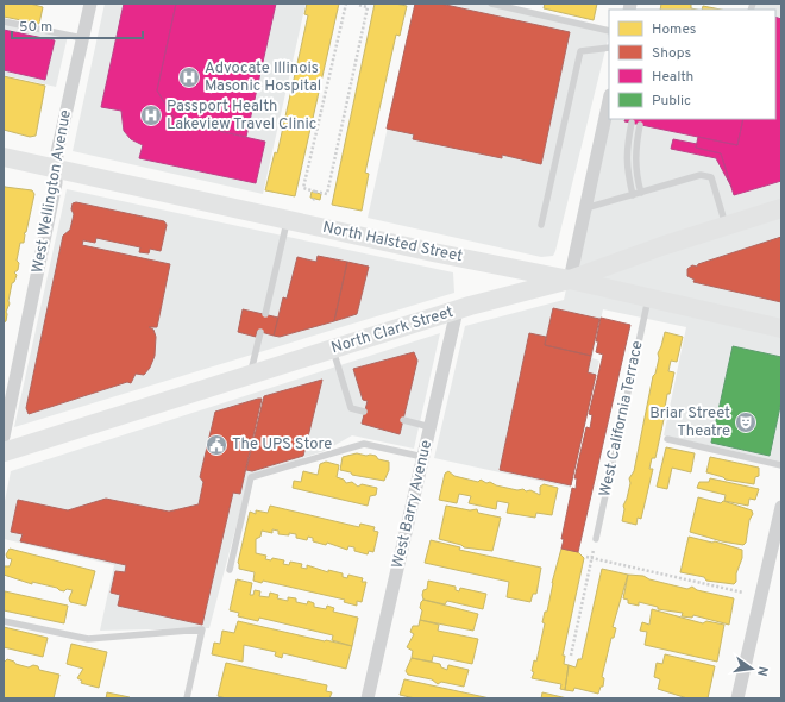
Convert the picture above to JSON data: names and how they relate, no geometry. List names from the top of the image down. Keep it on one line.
{"streets":{"main road":["North Halsted Street","North Clark Street"],"street":["West Wellington Avenue","West Barry Avenue"],"lane":["West California Terrace"]},"crossings":[["West Wellington Avenue","North Halsted Street"],["North Halsted Street","North Clark Street"],["North Halsted Street","West California Terrace"],["North Clark Street","West Barry Avenue"]],"places":{"hospital":["Advocate Illinois Masonic Hospital","Passport Health Lakeview Travel Clinic"],"theatre":["Briar Street Theatre"],"public building":["The UPS Store"]},"legend":["Homes","Shops","Health","Public"],"scale_bar":"50 m","north":"right"}
